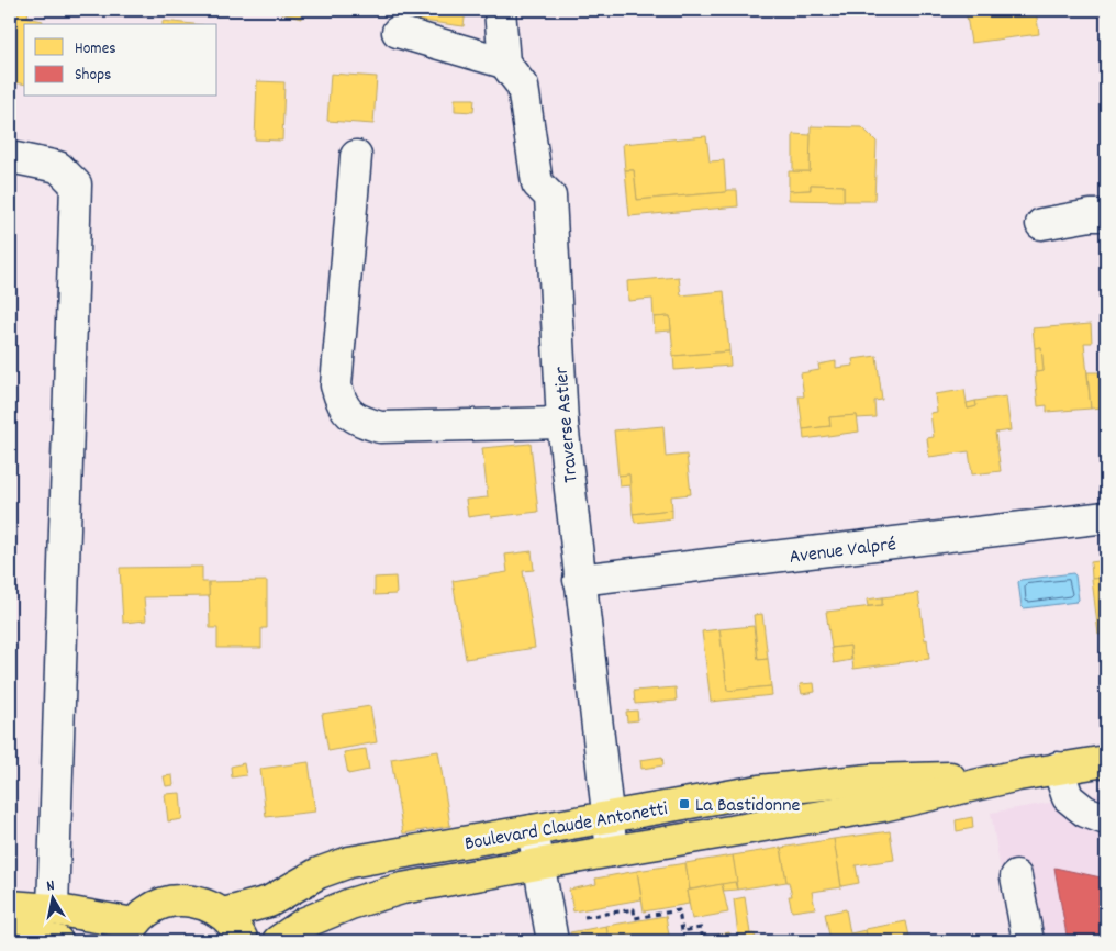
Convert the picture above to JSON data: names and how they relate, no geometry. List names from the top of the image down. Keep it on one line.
{"streets":{"main road":["Boulevard Claude Antonetti"],"street":["Traverse Astier","Avenue Valpré"]},"crossings":[["Traverse Astier","Avenue Valpré"],["Traverse Astier","Boulevard Claude Antonetti"]],"places":{"transit":["La Bastidonne"]},"legend":["Homes","Shops"],"north":"top"}
